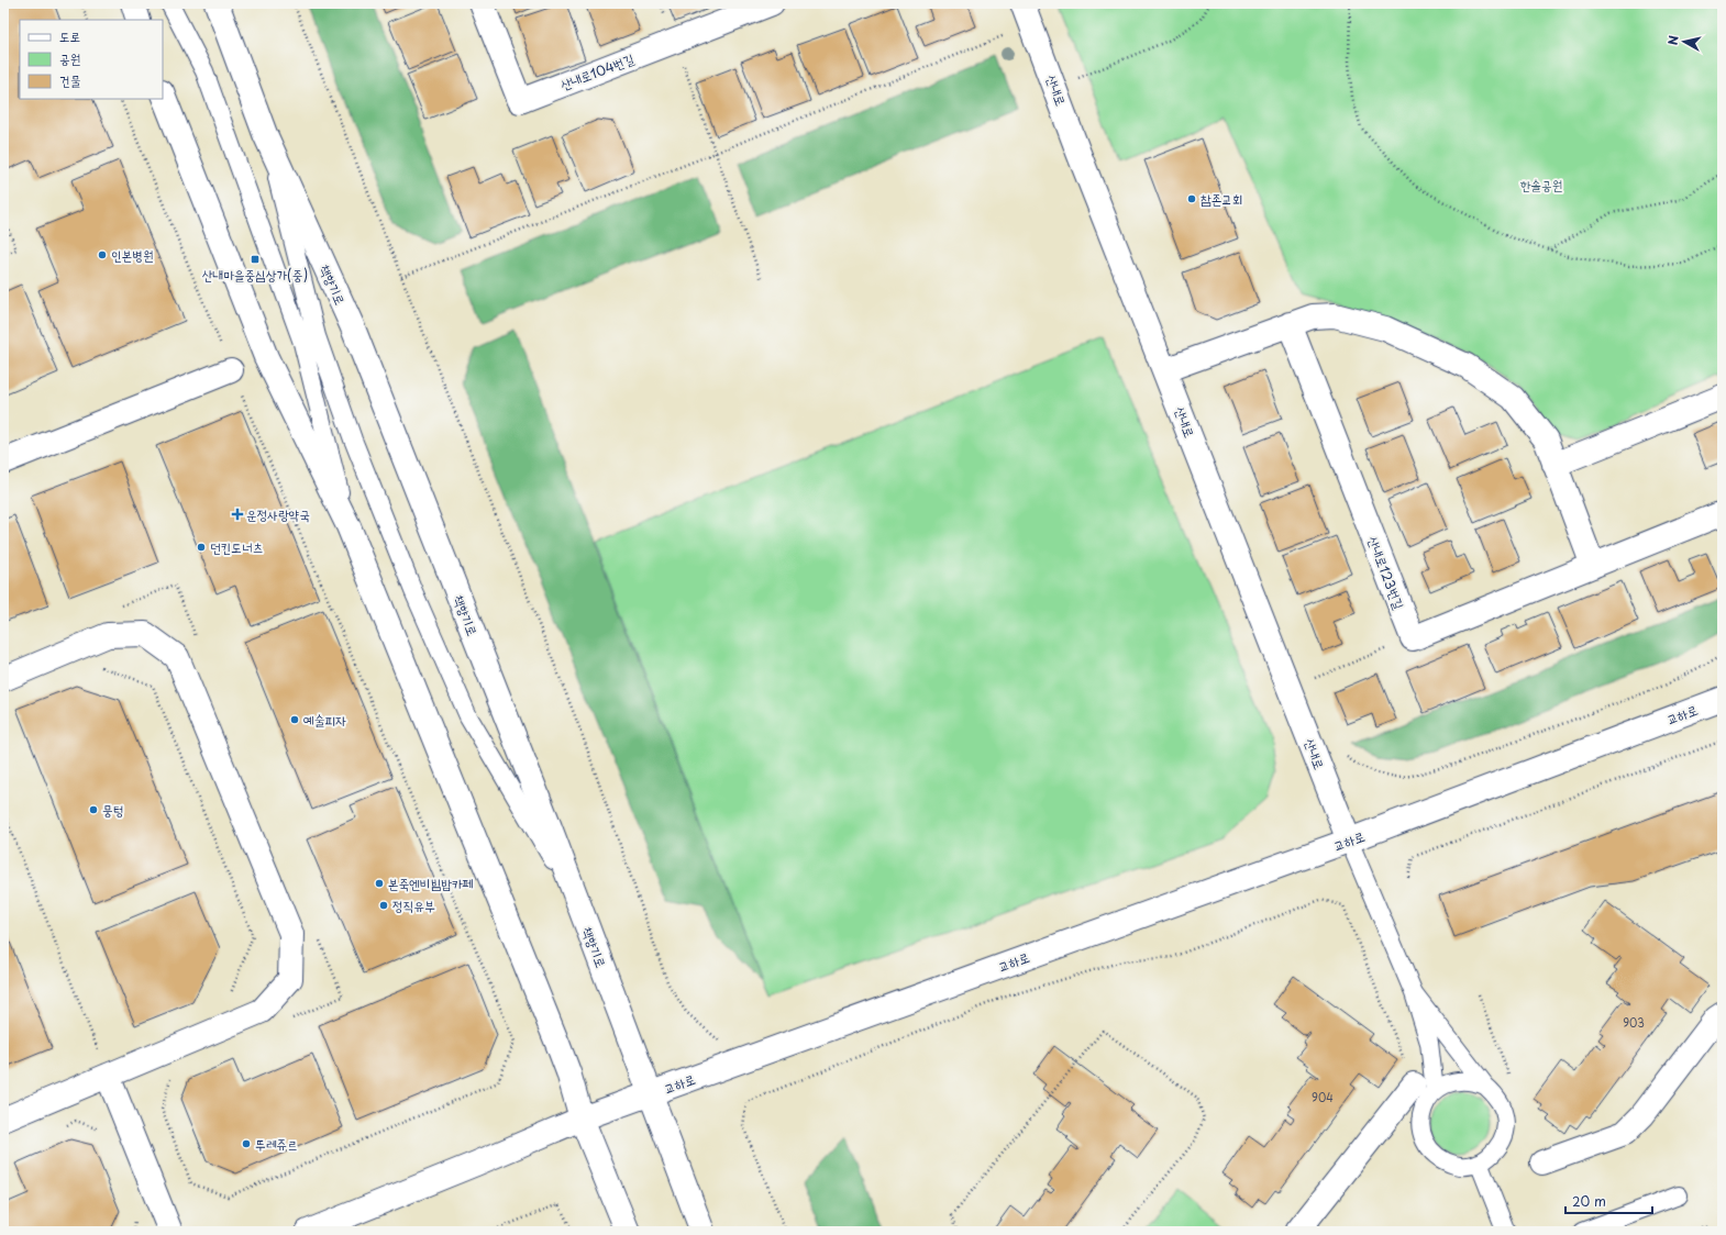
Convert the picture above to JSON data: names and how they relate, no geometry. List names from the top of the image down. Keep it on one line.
{"streets":{"street":["산내로104번길","산내로","책향기로","산내로123번길","교하로"]},"crossings":[["산내로","교하로"],["책향기로","교하로"]],"parks":["한솔공원"],"places":{"other":["참존교회","인본병원","던킨도너츠","예술피자","뭉텅","본죽엔비빔밥카페","정직유부","뚜레쥬르"],"transit":["산내마을중심상가(중)"],"health":["운정사랑약국"]},"house_numbers":["903","904"],"legend":["도로","공원","건물"],"scale_bar":"20 m","north":"left"}
